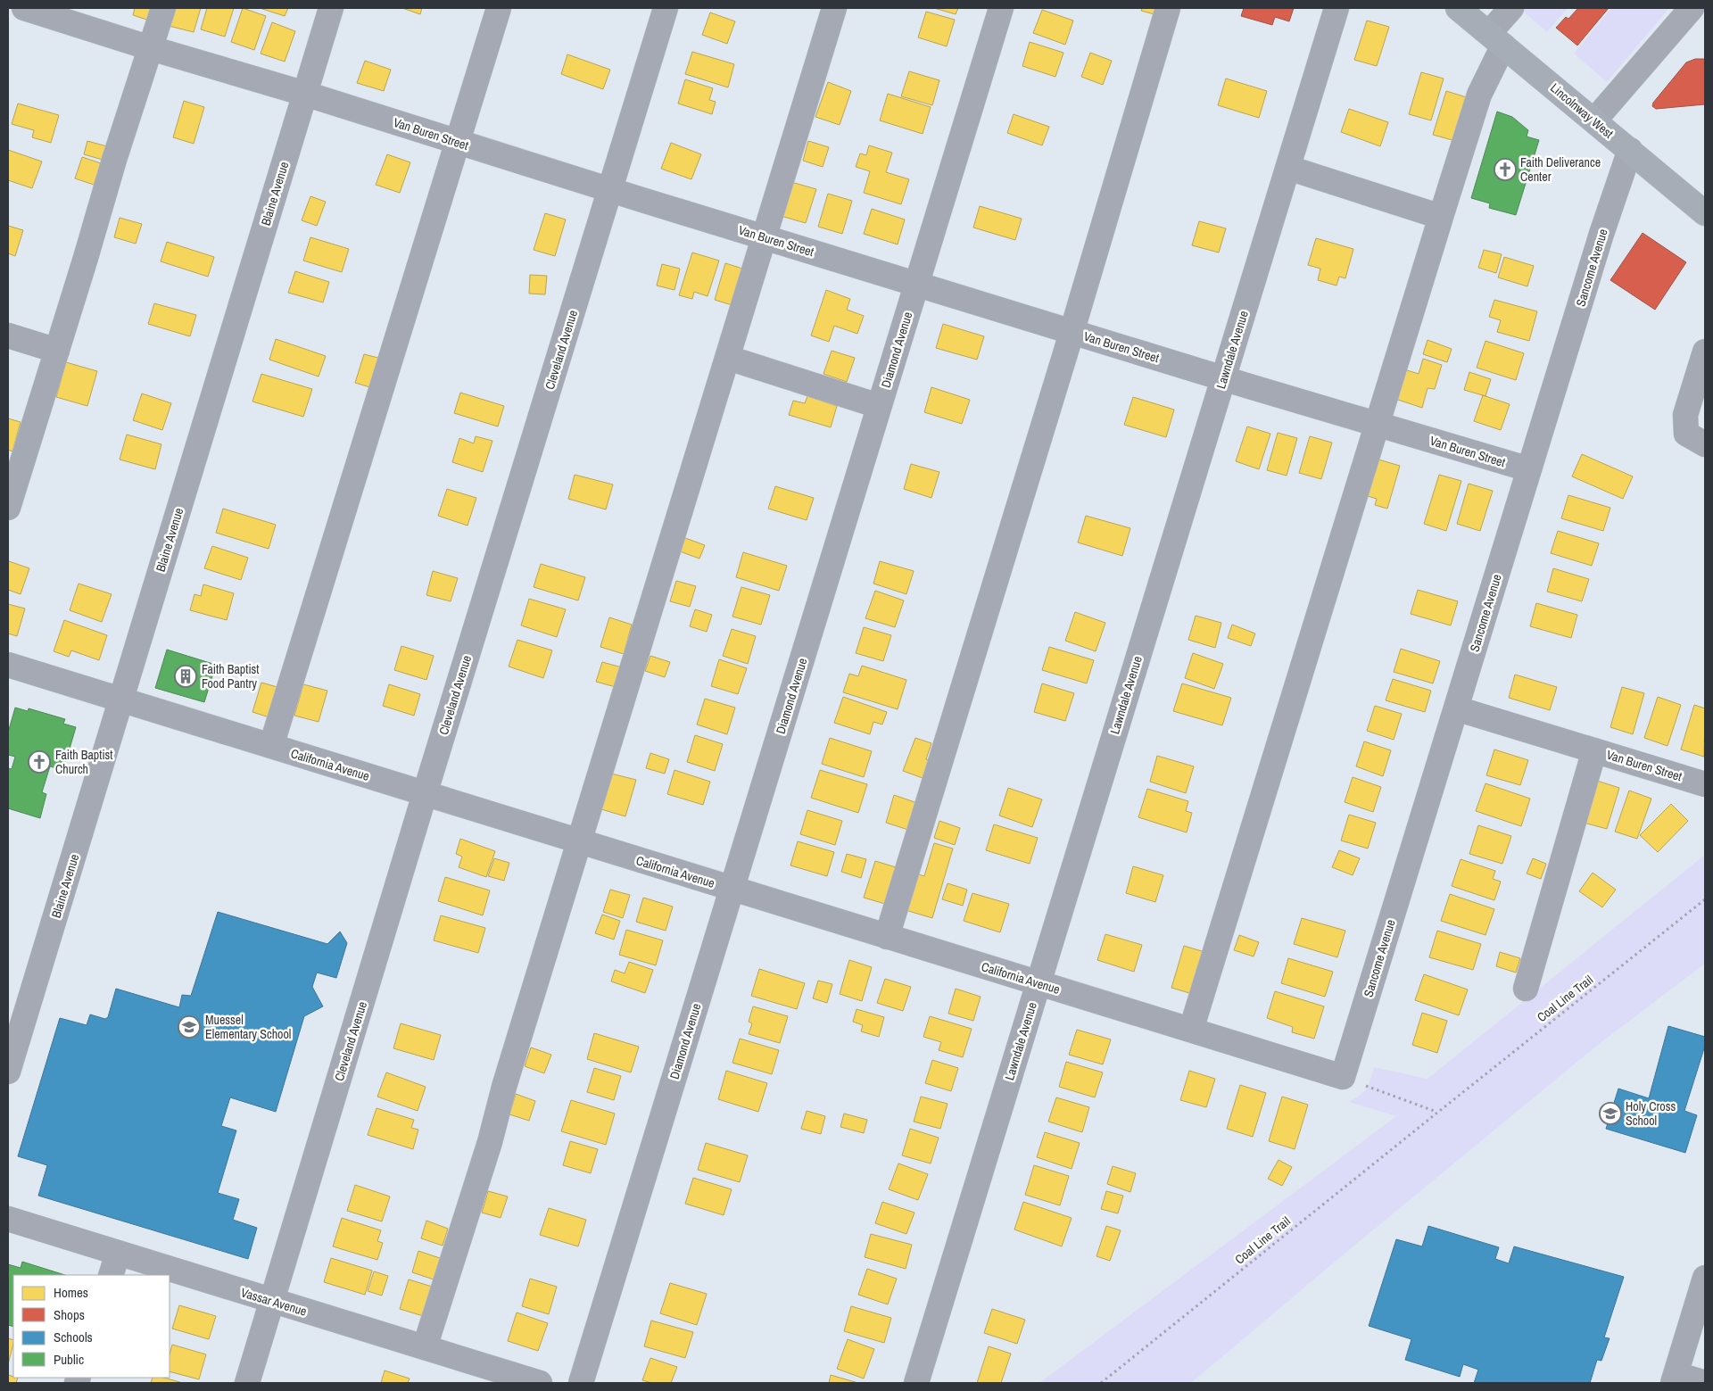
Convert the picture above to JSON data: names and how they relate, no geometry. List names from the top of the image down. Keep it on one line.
{"streets":{"main road":["Lincolnway West"],"street":["Van Buren Street","Blaine Avenue","Sancome Avenue","Cleveland Avenue","Diamond Avenue","Lawndale Avenue","California Avenue","Vassar Avenue"],"path":["Coal Line Trail"]},"crossings":[["Lincolnway West","Sancome Avenue"],["Van Buren Street","Blaine Avenue"],["Van Buren Street","Sancome Avenue"],["Van Buren Street","Cleveland Avenue"],["Van Buren Street","Diamond Avenue"],["Van Buren Street","Lawndale Avenue"],["Blaine Avenue","California Avenue"],["Sancome Avenue","California Avenue"],["Cleveland Avenue","California Avenue"],["Cleveland Avenue","Vassar Avenue"],["Diamond Avenue","California Avenue"],["Lawndale Avenue","California Avenue"]],"places":{"church":["Faith Deliverance Center","Faith Baptist Church"],"building":["Faith Baptist Food Pantry"],"school or university":["Muessel Elementary School","Holy Cross School"]},"legend":["Homes","Shops","Schools","Public"]}
